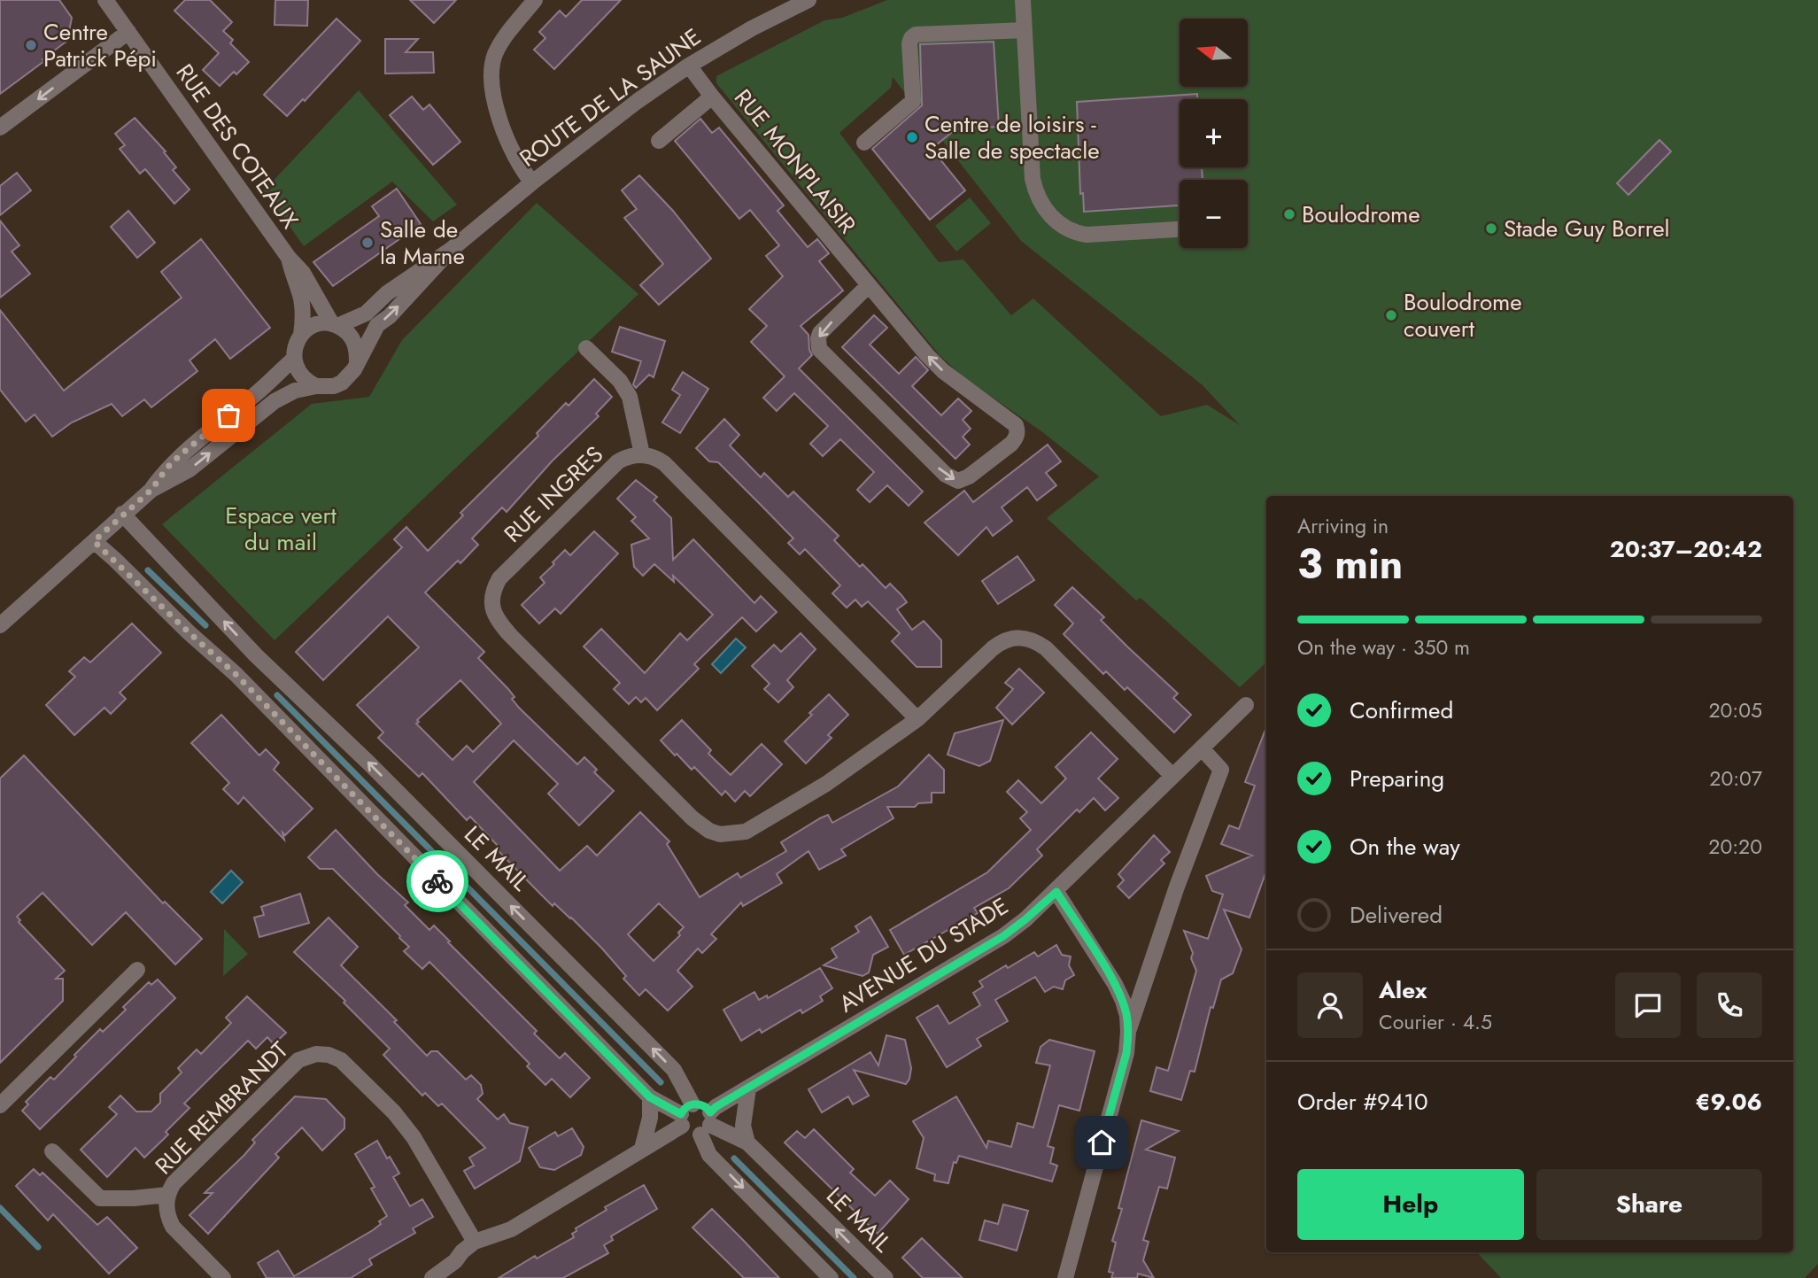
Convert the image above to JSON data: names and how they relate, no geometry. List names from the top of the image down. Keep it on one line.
{"streets":{"street":["ROUTE DE LA SAUNE","RUE DES COTEAUX","RUE MONPLAISIR","RUE INGRES","LE MAIL","AVENUE DU STADE","RUE REMBRANDT"]},"crossings":[["ROUTE DE LA SAUNE","RUE DES COTEAUX"],["ROUTE DE LA SAUNE","RUE MONPLAISIR"],["ROUTE DE LA SAUNE","LE MAIL"],["LE MAIL","AVENUE DU STADE"]],"parks":["Espace vert du mail"],"places":["Centre Patrick Pépi","Centre de loisirs - Salle de spectacle","Boulodrome","Stade Guy Borrel","Salle de la Marne","Boulodrome couvert"],"north":"left","page":{"map_buttons":["+","−"],"heading":["3 min","Arriving in","20:37–20:42"],"panel":["Alex","Courier · 4.5","Order #9410","€9.06"],"bar":"On the way · 350 m","list":[["Confirmed","20:05"],["Preparing","20:07"],["On the way","20:20"],"Delivered"],"buttons":["Help","Share"]}}
